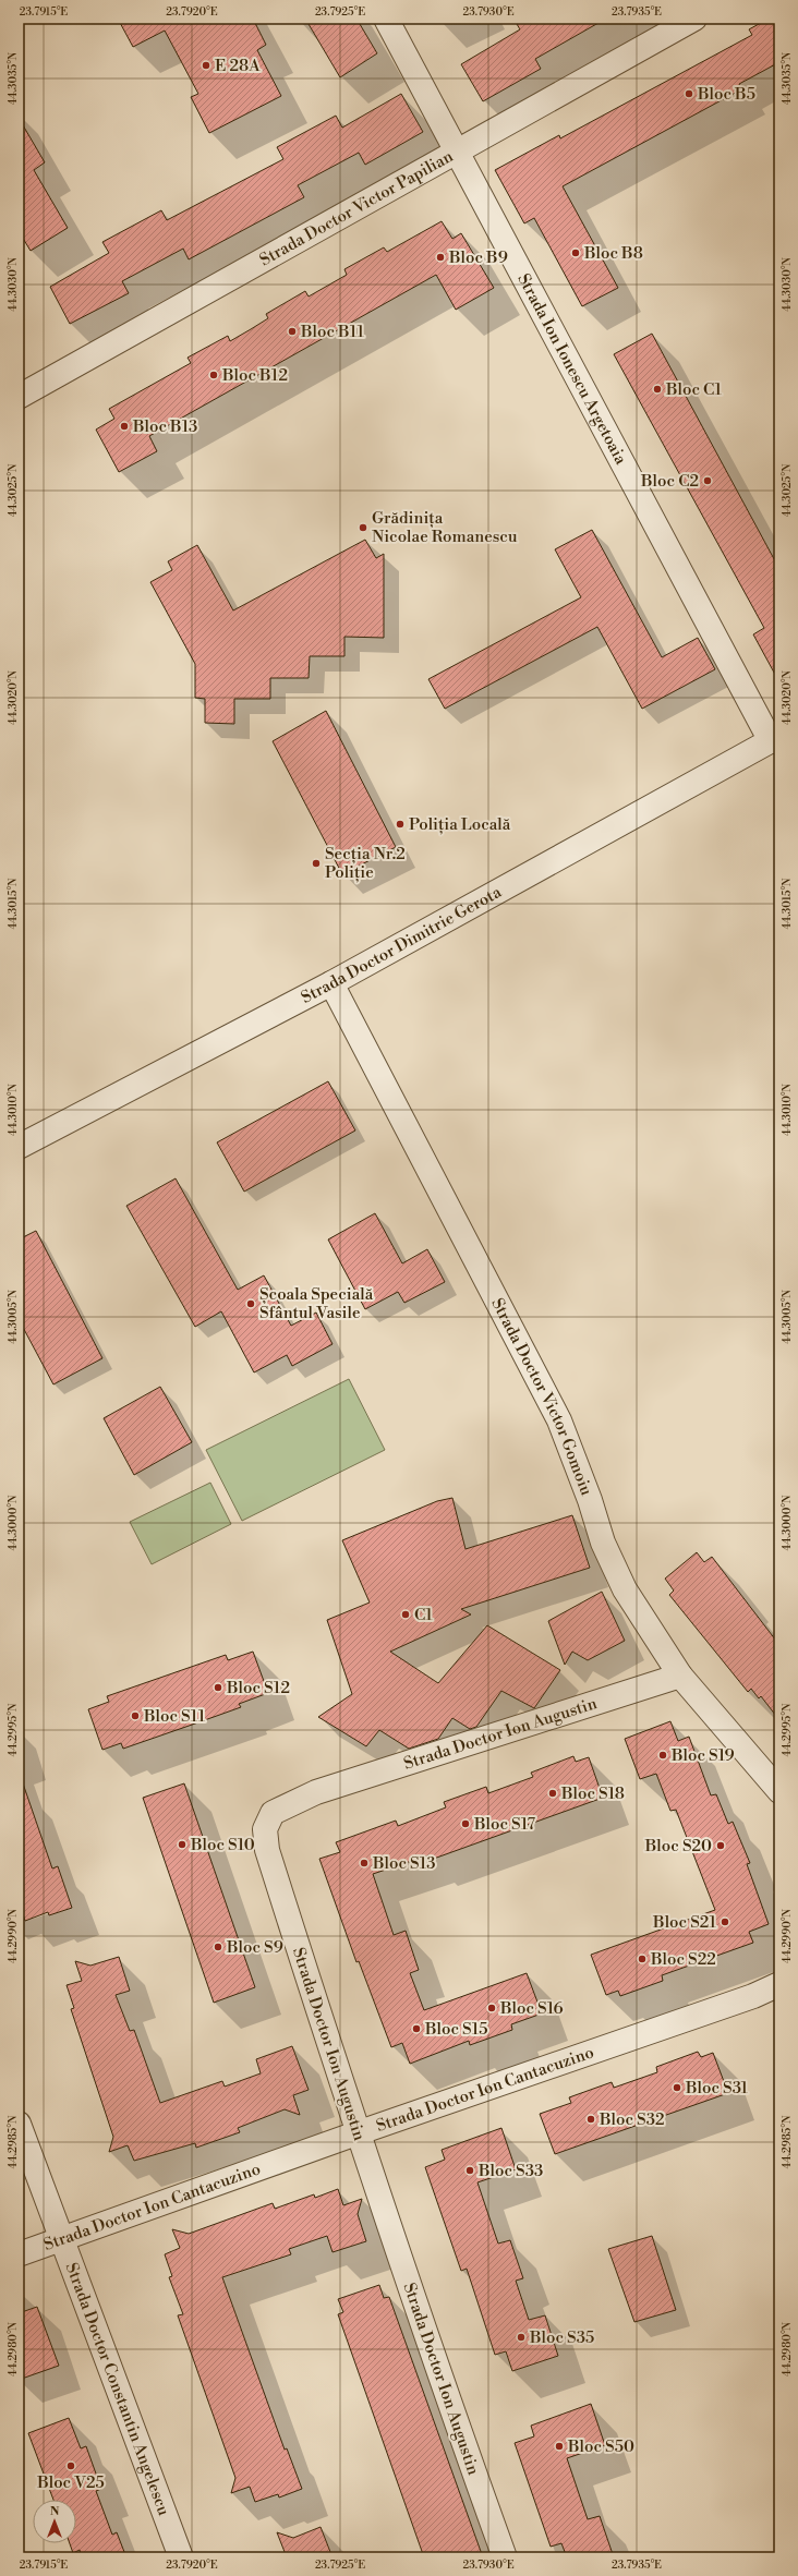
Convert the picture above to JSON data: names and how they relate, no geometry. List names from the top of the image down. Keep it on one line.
{"streets":{"street":["Strada Doctor Victor Papilian","Strada Ion Ionescu Argetoaia","Strada Doctor Dimitrie Gerota","Strada Doctor Victor Gomoiu","Strada Doctor Ion Augustin","Strada Doctor Ion Cantacuzino","Strada Doctor Constantin Angelescu"]},"crossings":[["Strada Doctor Victor Papilian","Strada Ion Ionescu Argetoaia"],["Strada Ion Ionescu Argetoaia","Strada Doctor Dimitrie Gerota"],["Strada Doctor Dimitrie Gerota","Strada Doctor Victor Gomoiu"],["Strada Doctor Victor Gomoiu","Strada Doctor Ion Augustin"],["Strada Doctor Ion Augustin","Strada Doctor Ion Cantacuzino"],["Strada Doctor Ion Cantacuzino","Strada Doctor Constantin Angelescu"]],"places":["E 28A","Bloc B5","Bloc B8","Bloc B9","Bloc B11","Bloc B12","Bloc C1","Bloc B13","Bloc C2","Grădinița Nicolae Romanescu","Poliția Locală","Secția Nr.2 Poliție","Școala Specială Sfântul Vasile","C1","Bloc S12","Bloc S11","Bloc S19","Bloc S18","Bloc S17","Bloc S10","Bloc S20","Bloc S13","Bloc S21","Bloc S9","Bloc S22","Bloc S16","Bloc S15","Bloc S31","Bloc S32","Bloc S33","Bloc S35","Bloc S50","Bloc V25"],"north":"top","coordinates":["23.7915°E","23.7920°E","23.7925°E","23.7930°E","23.7935°E","44.3035°N","44.3030°N","44.3025°N","44.3020°N","44.3015°N","44.3010°N","44.3005°N","44.3000°N","44.2995°N","44.2990°N","44.2985°N","44.2980°N"]}
